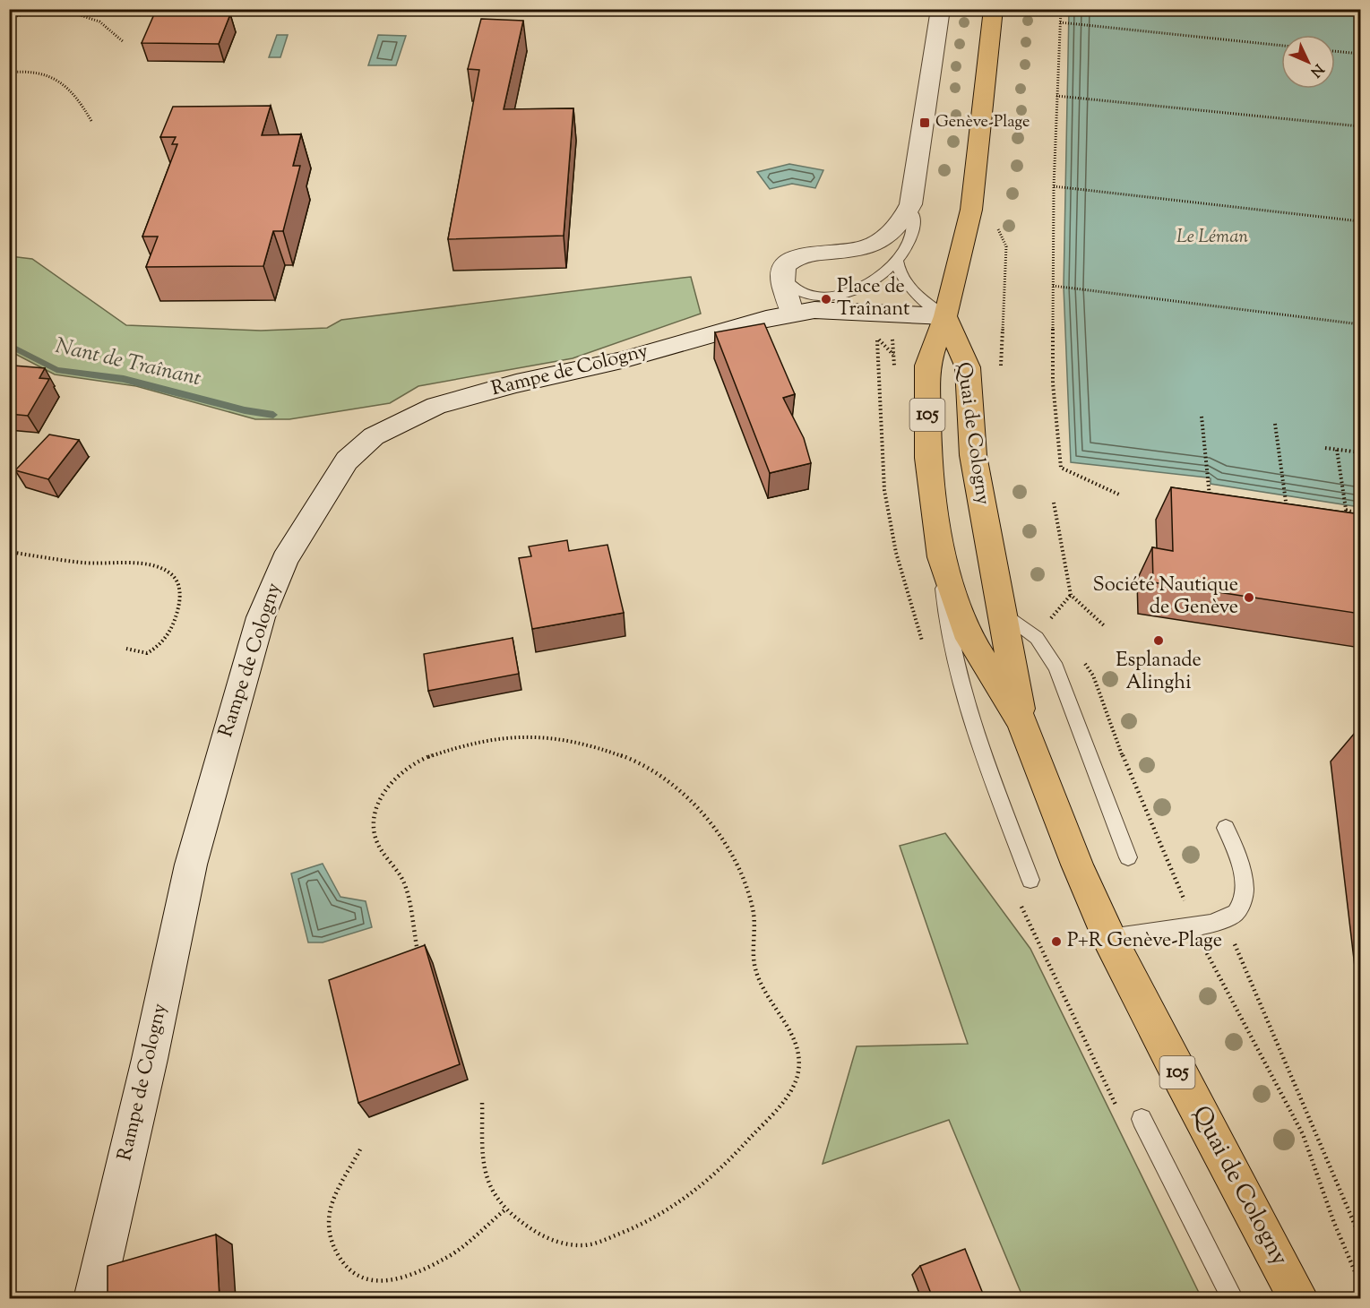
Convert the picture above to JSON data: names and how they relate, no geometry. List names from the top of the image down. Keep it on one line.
{"streets":{"main road":["105","Quai de Cologny"],"street":["Rampe de Cologny"]},"crossings":[["Rampe de Cologny","105"],["Rampe de Cologny","Quai de Cologny"],["105","Quai de Cologny"]],"water":["Le Léman","Nant de Traînant"],"places":{"transit":["Genève-Plage"],"other":["Place de Traînant","Société Nautique de Genève","Esplanade Alinghi","P+R Genève-Plage"]},"north":"bottom right"}
